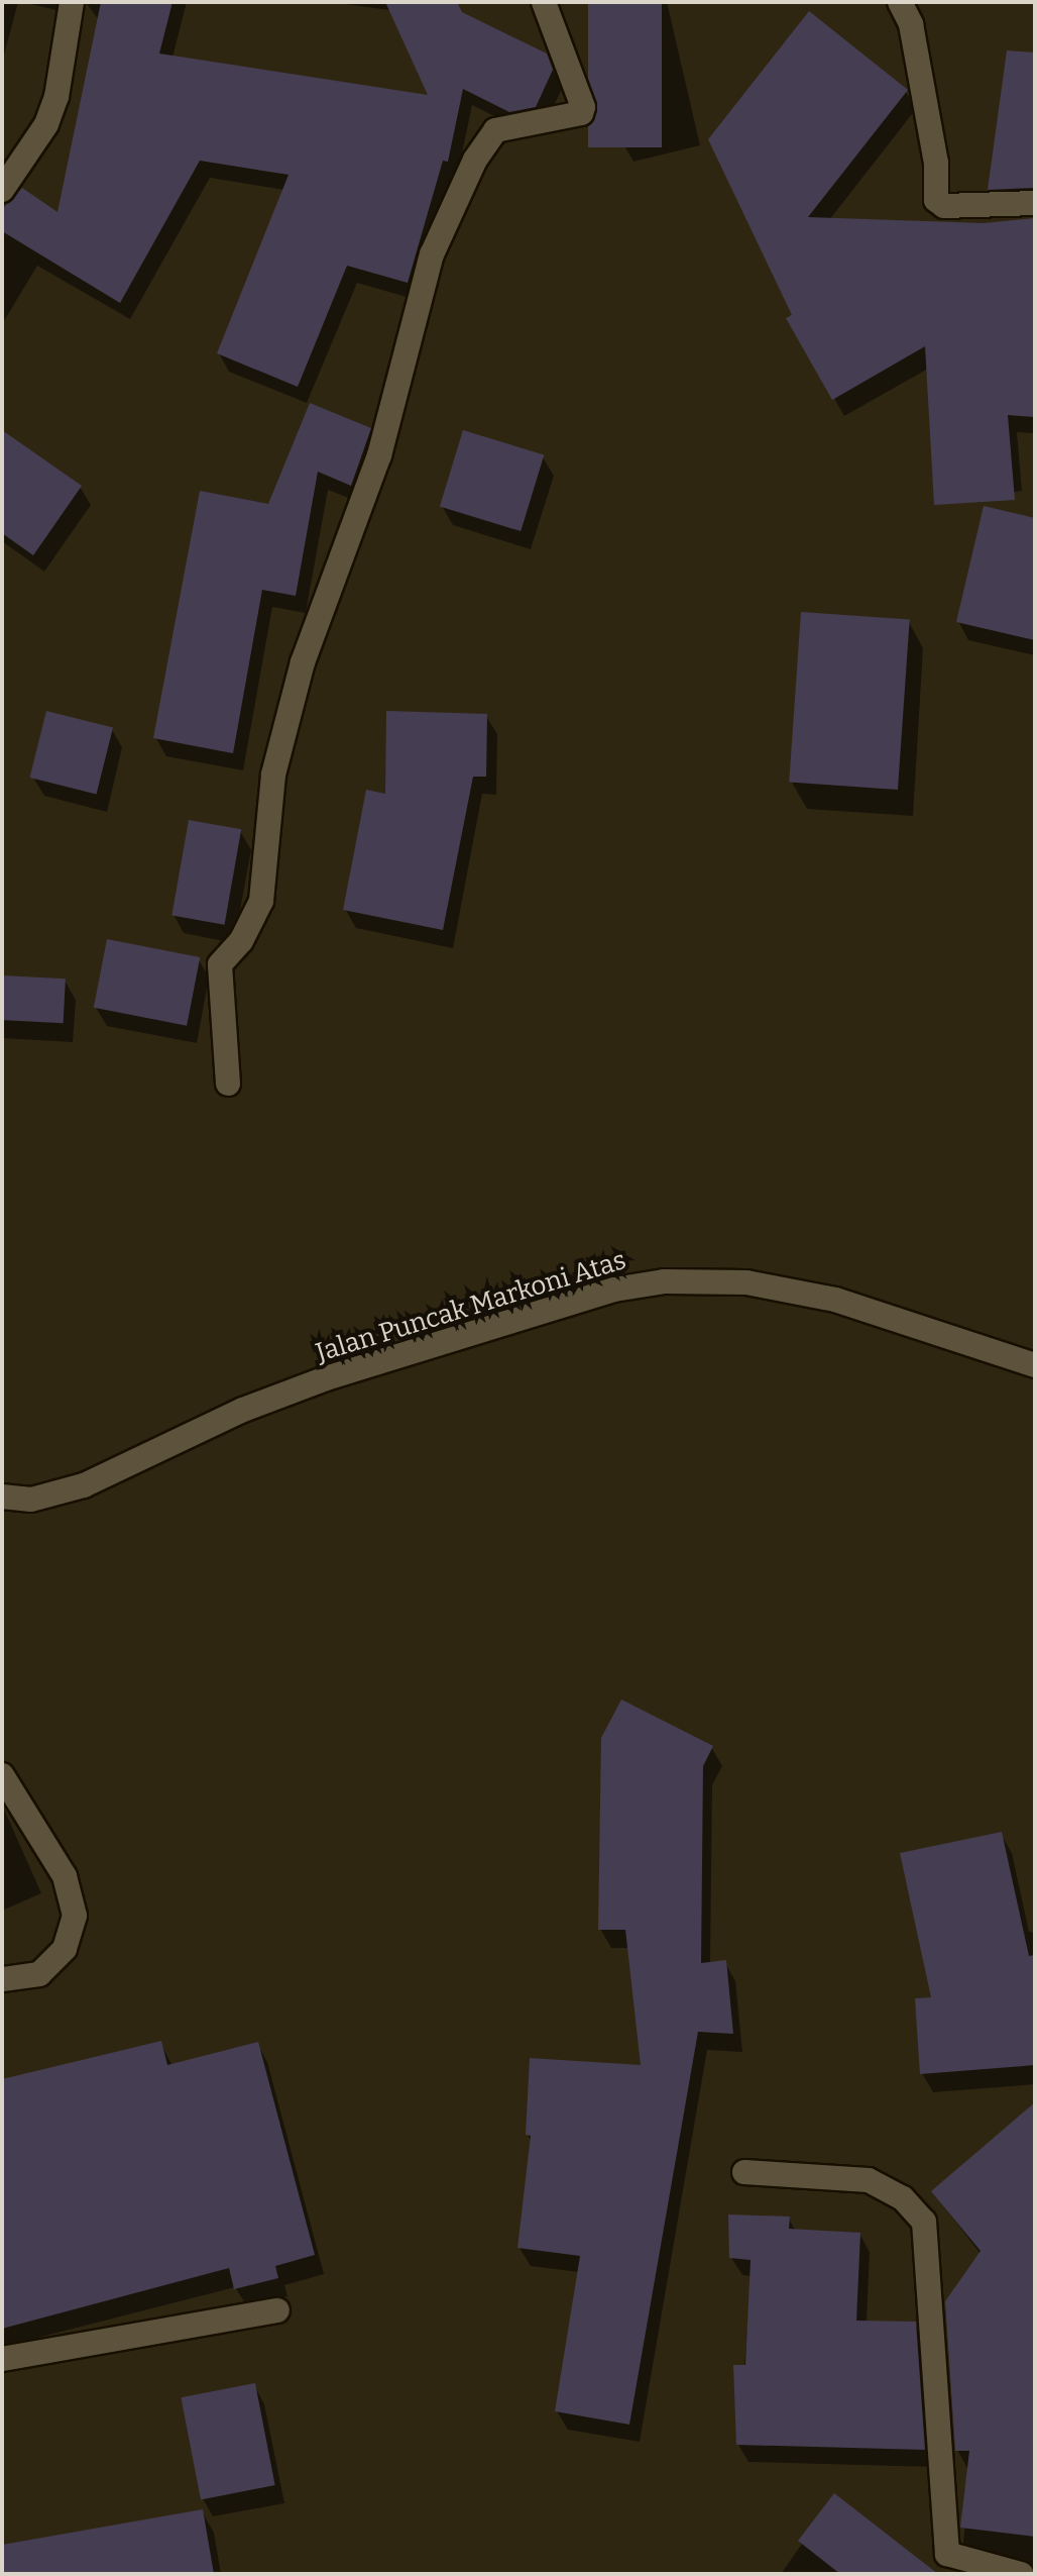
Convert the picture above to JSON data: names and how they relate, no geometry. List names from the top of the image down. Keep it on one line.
{"streets":{"street":["Jalan Puncak Markoni Atas"]}}
